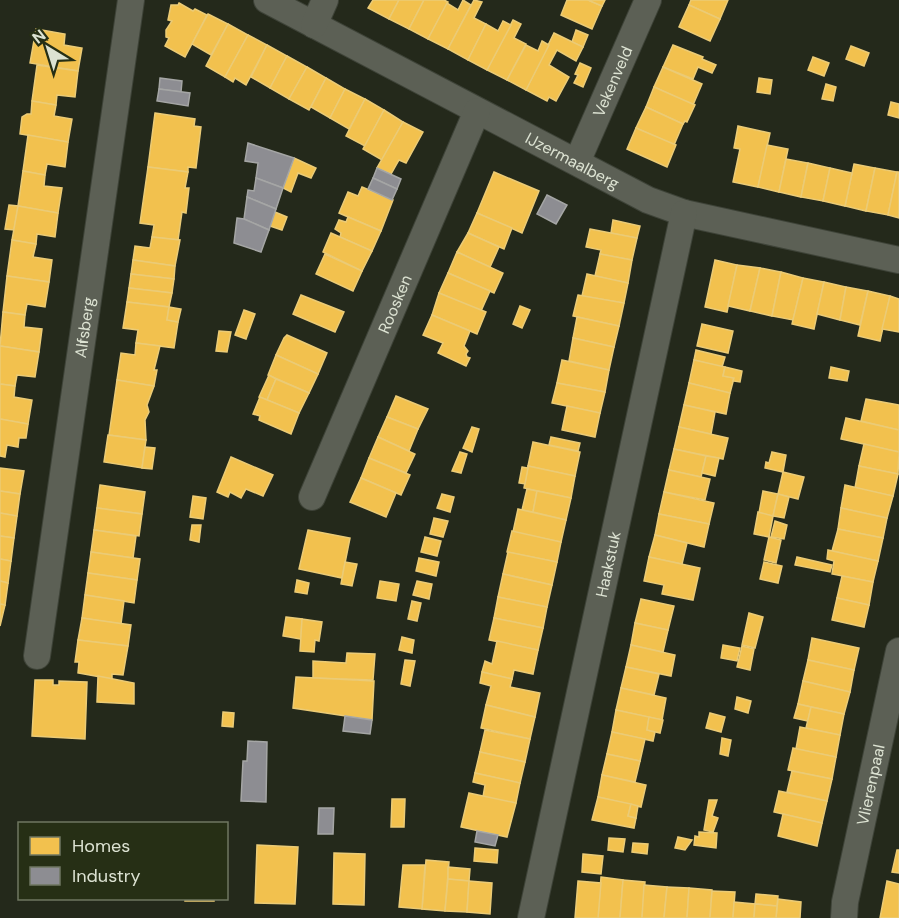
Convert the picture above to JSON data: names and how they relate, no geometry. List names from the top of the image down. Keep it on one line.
{"streets":{"street":["Vekenveld","IJzermaalberg","Roosken","Alfsberg","Haakstuk","Vlierenpaal"]},"crossings":[["Vekenveld","IJzermaalberg"],["IJzermaalberg","Roosken"],["IJzermaalberg","Haakstuk"]],"legend":["Homes","Industry"],"north":"top left"}
